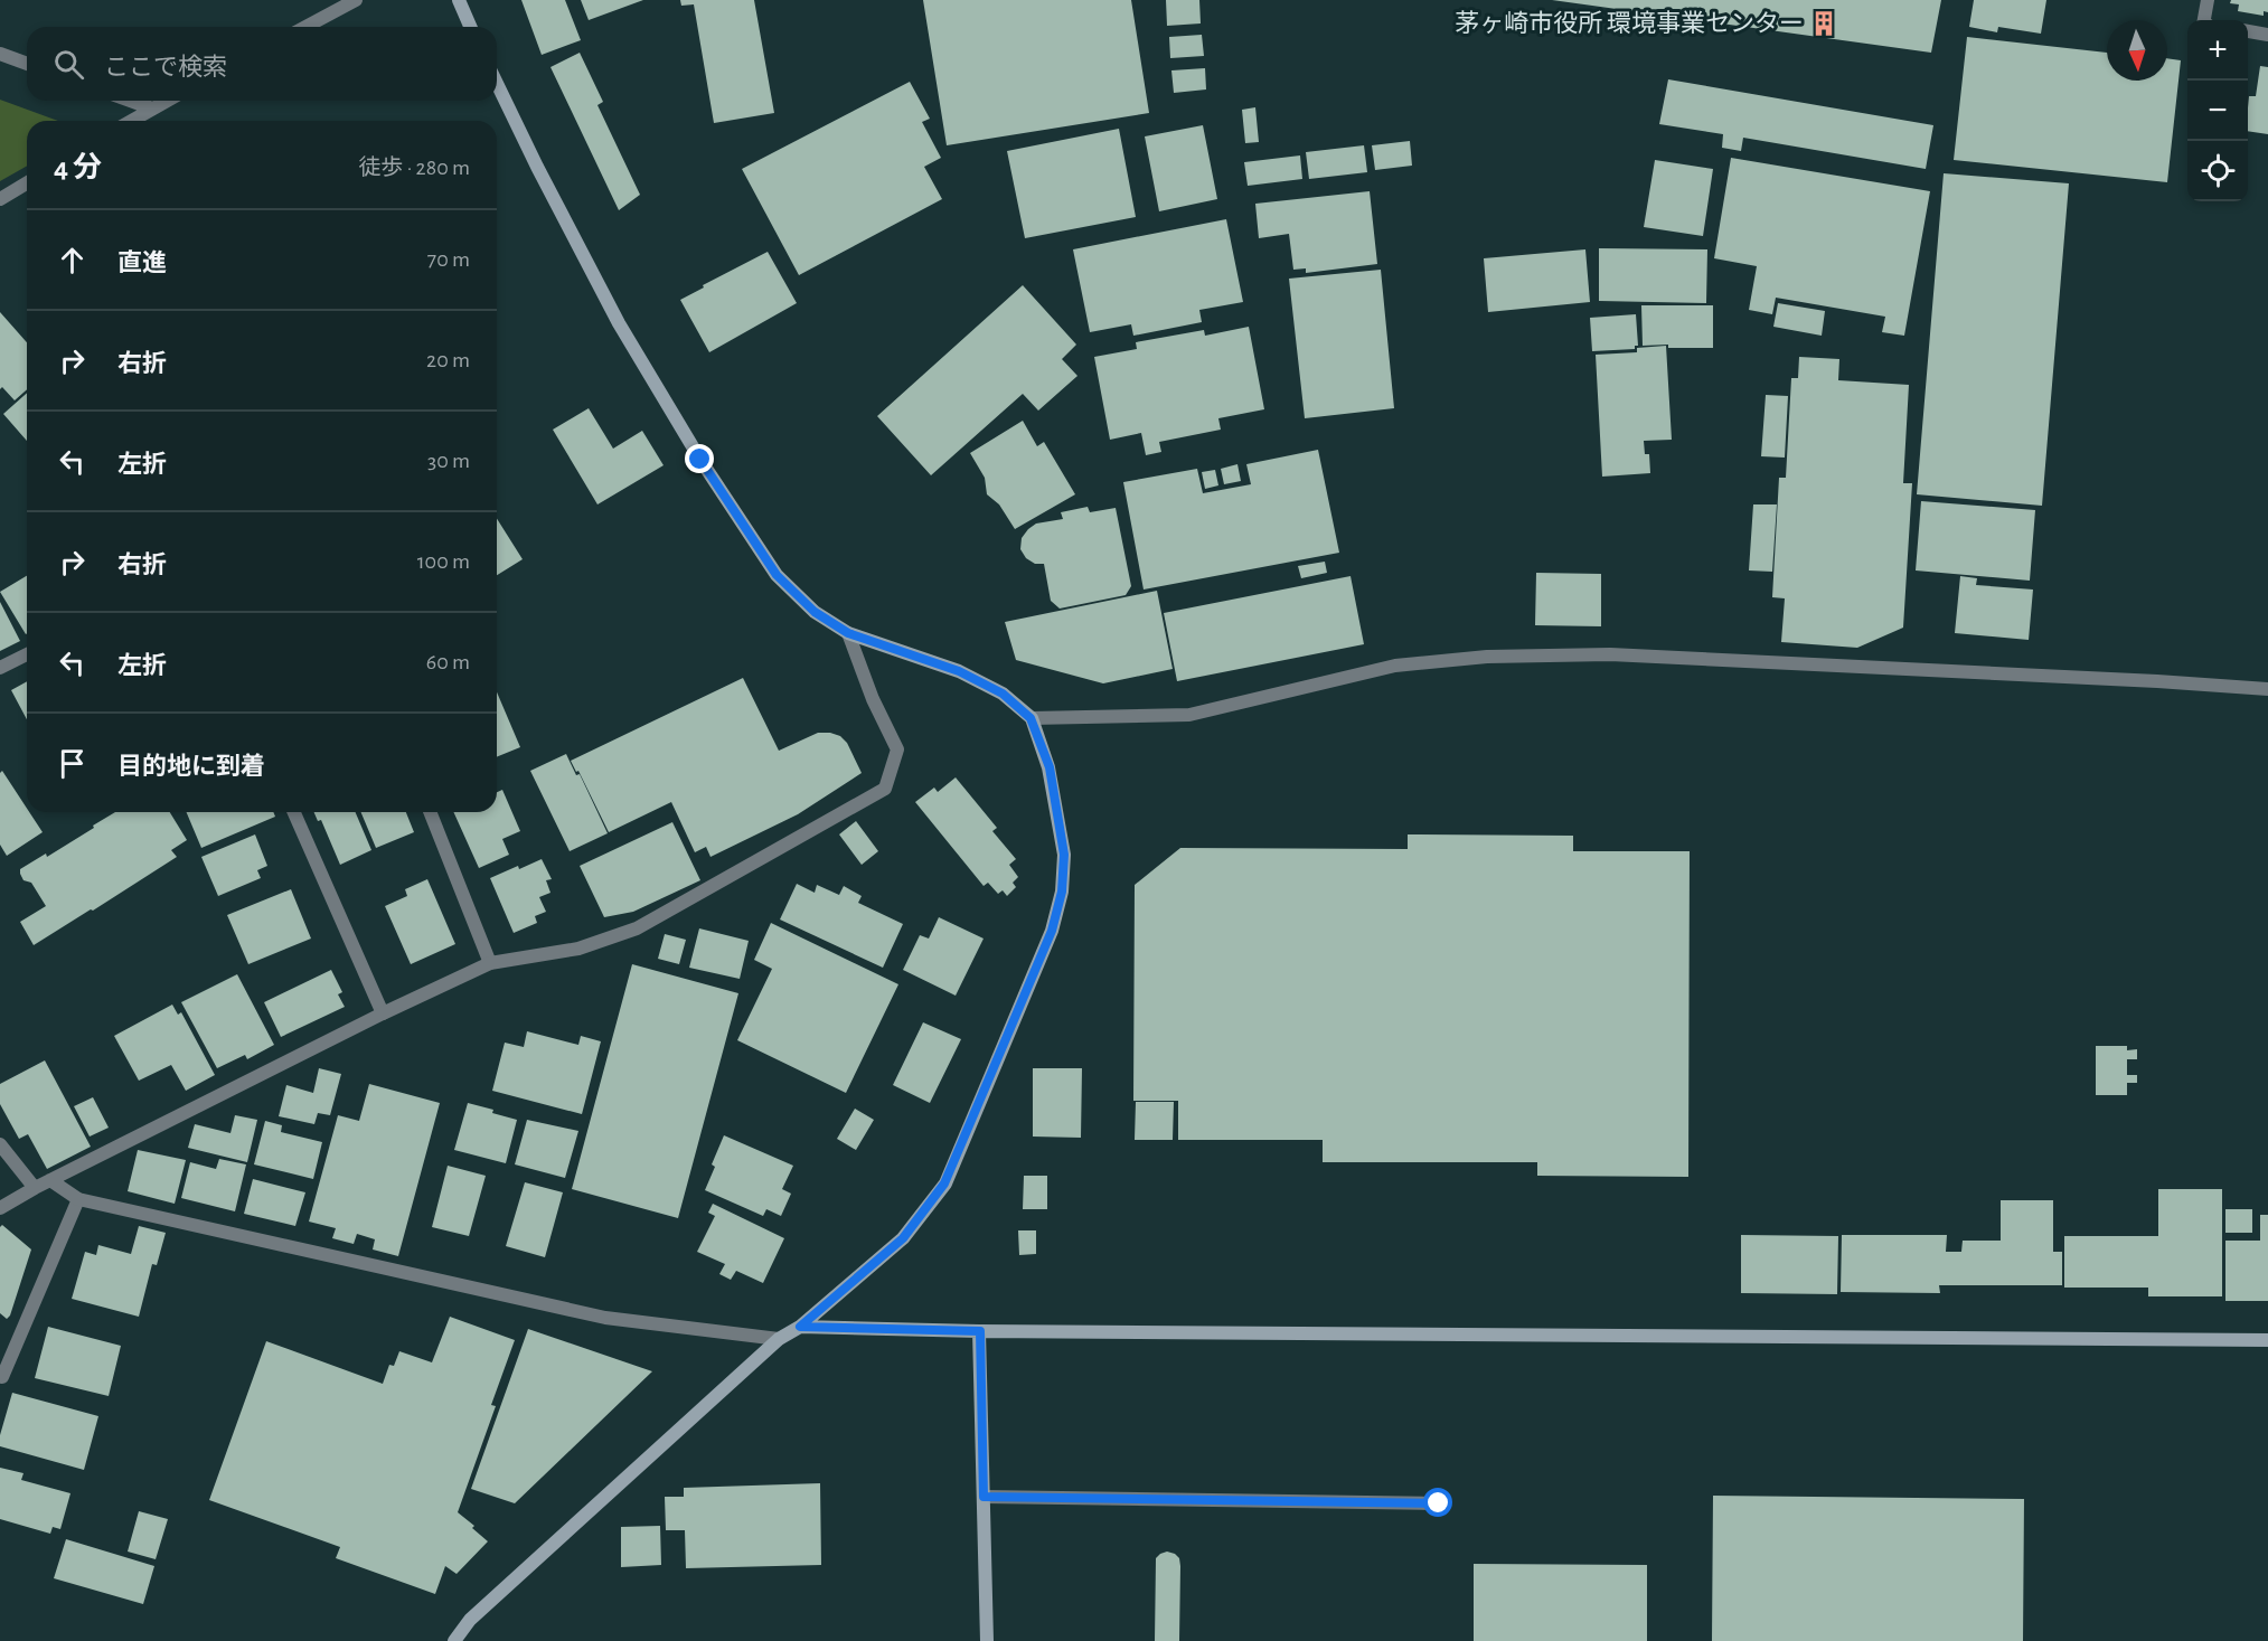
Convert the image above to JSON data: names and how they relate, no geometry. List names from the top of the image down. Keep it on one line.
{"places":{"building":["茅ヶ崎市役所 環境事業センター"]},"north":"bottom","page":{"map_buttons":["+","−"],"search":"ここで検索","heading":["4 分","徒歩 · 280 m"],"list":[["直進","70 m"],["右折","20 m"],["左折","30 m"],["右折","100 m"],["左折","60 m"],"目的地に到着"]}}
